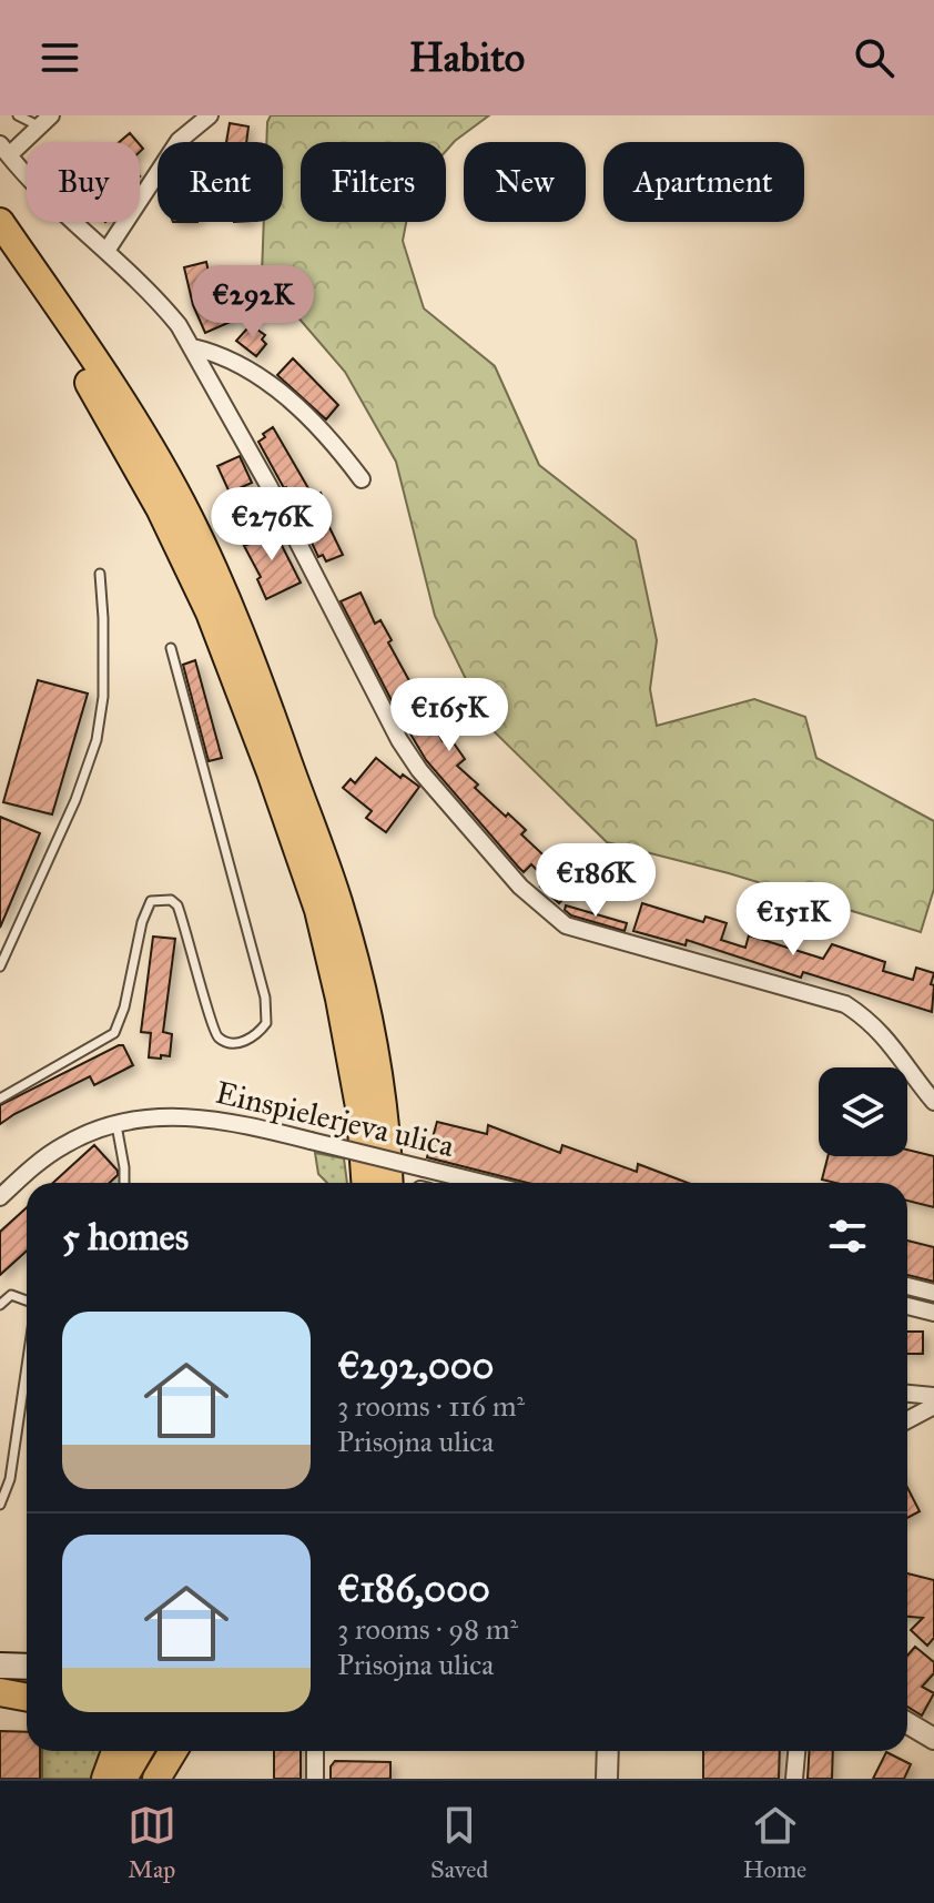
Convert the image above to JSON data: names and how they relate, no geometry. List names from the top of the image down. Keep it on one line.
{"streets":{"street":["Einspielerjeva ulica"]},"page":{"header":"Habito","chip":["Buy","Rent","Filters","New","Apartment"],"price":["€292K","€276K","€165K","€186K","€151K"],"heading":"5 homes","list":[{"name":"€292,000","note":"3 rooms · 116 m² · Prisojna ulica"},{"name":"€186,000","note":"3 rooms · 98 m² · Prisojna ulica"}],"tabs":["Map","Saved","Home"]}}
